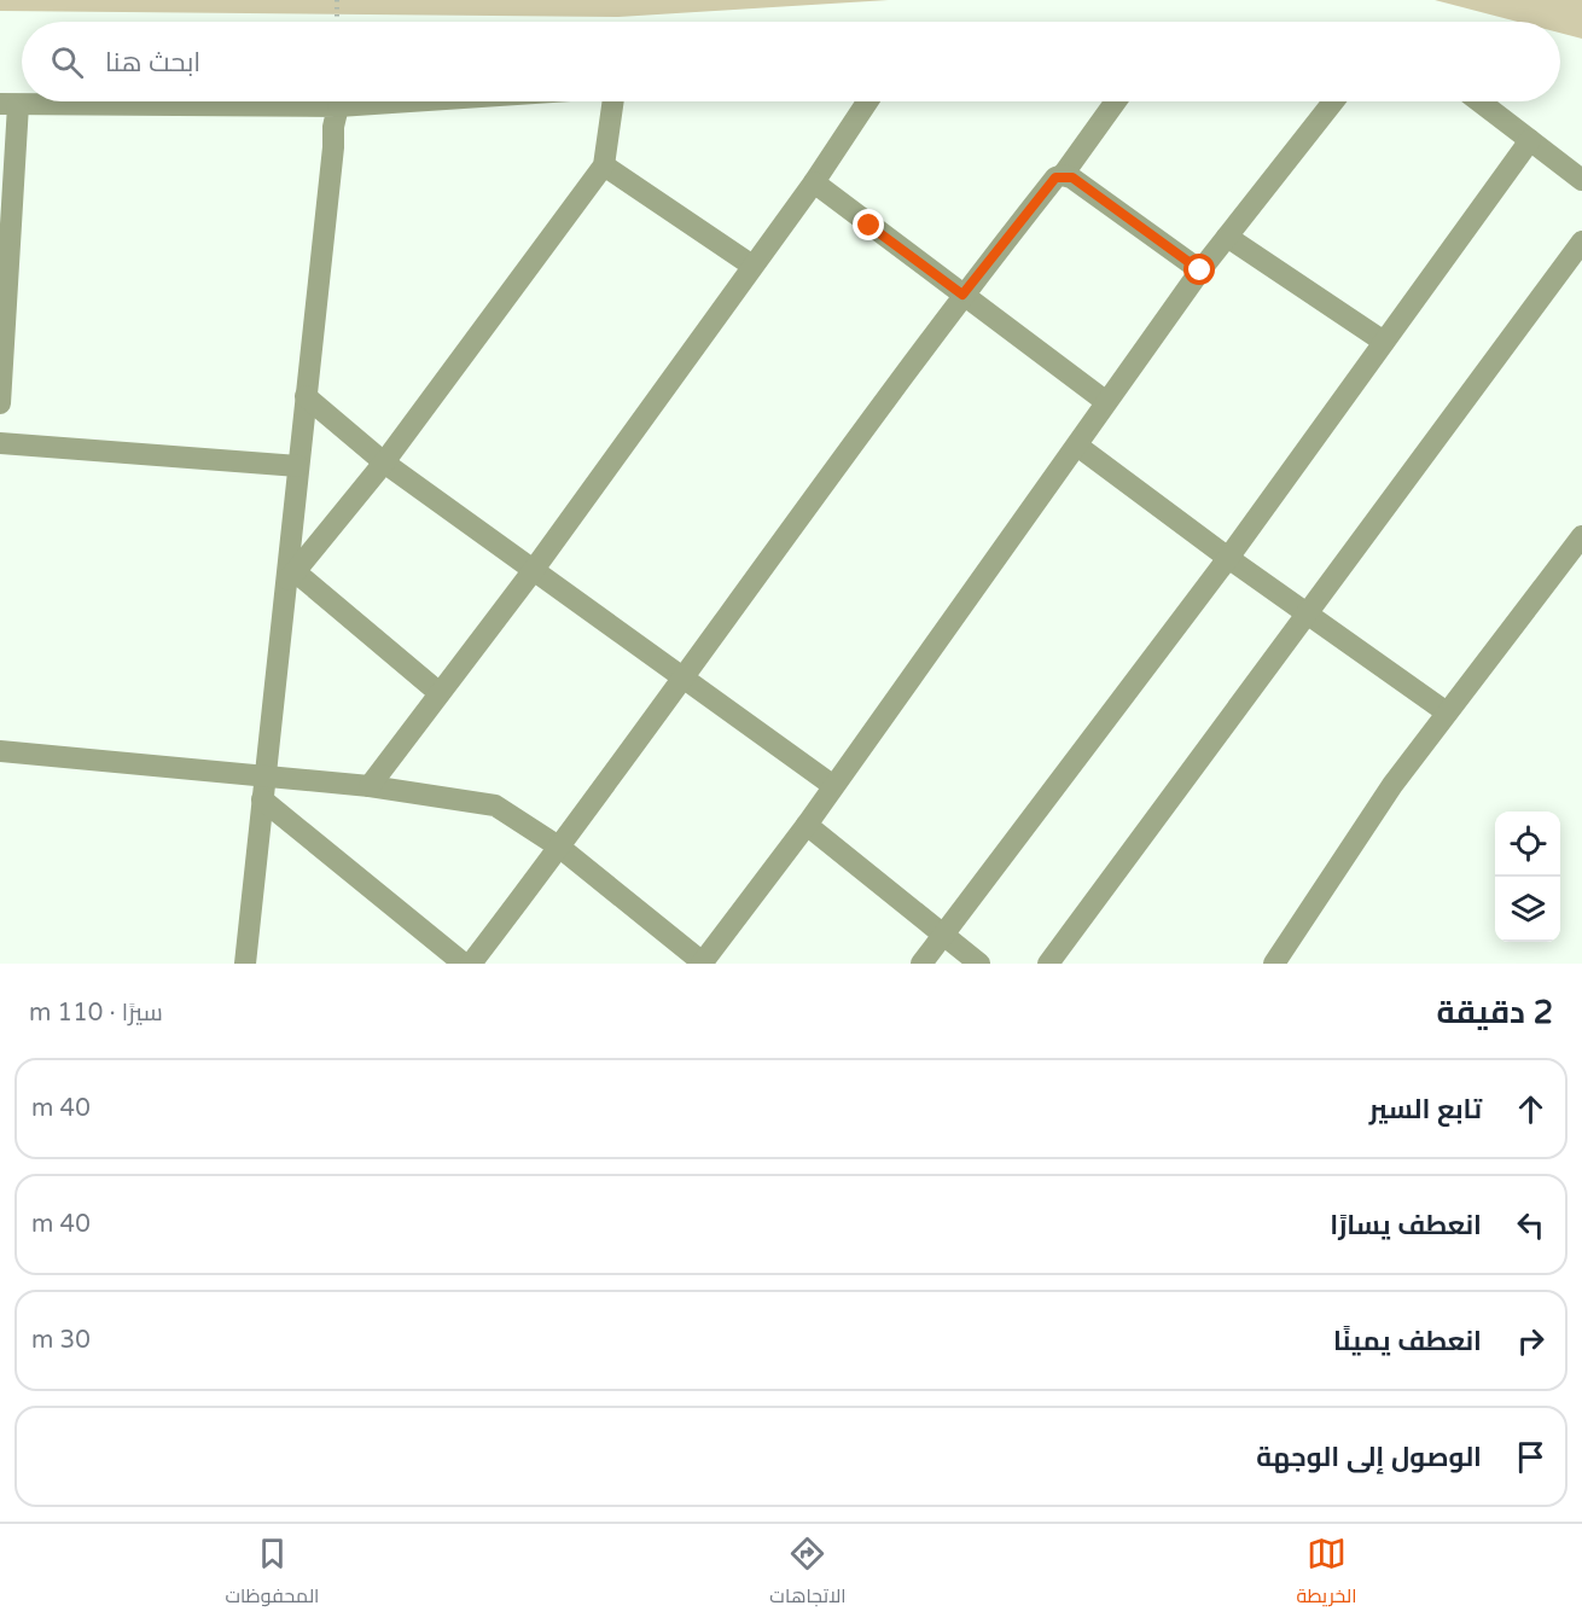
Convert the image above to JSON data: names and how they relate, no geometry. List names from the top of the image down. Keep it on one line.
{"page":{"search":"ابحث هنا","heading":["2 دقيقة","سيرًا · 110 m"],"list":[["تابع السير","40 m"],["انعطف يسارًا","40 m"],["انعطف يمينًا","30 m"],"الوصول إلى الوجهة"],"nav":["الخريطة","الاتجاهات","المحفوظات"]}}
